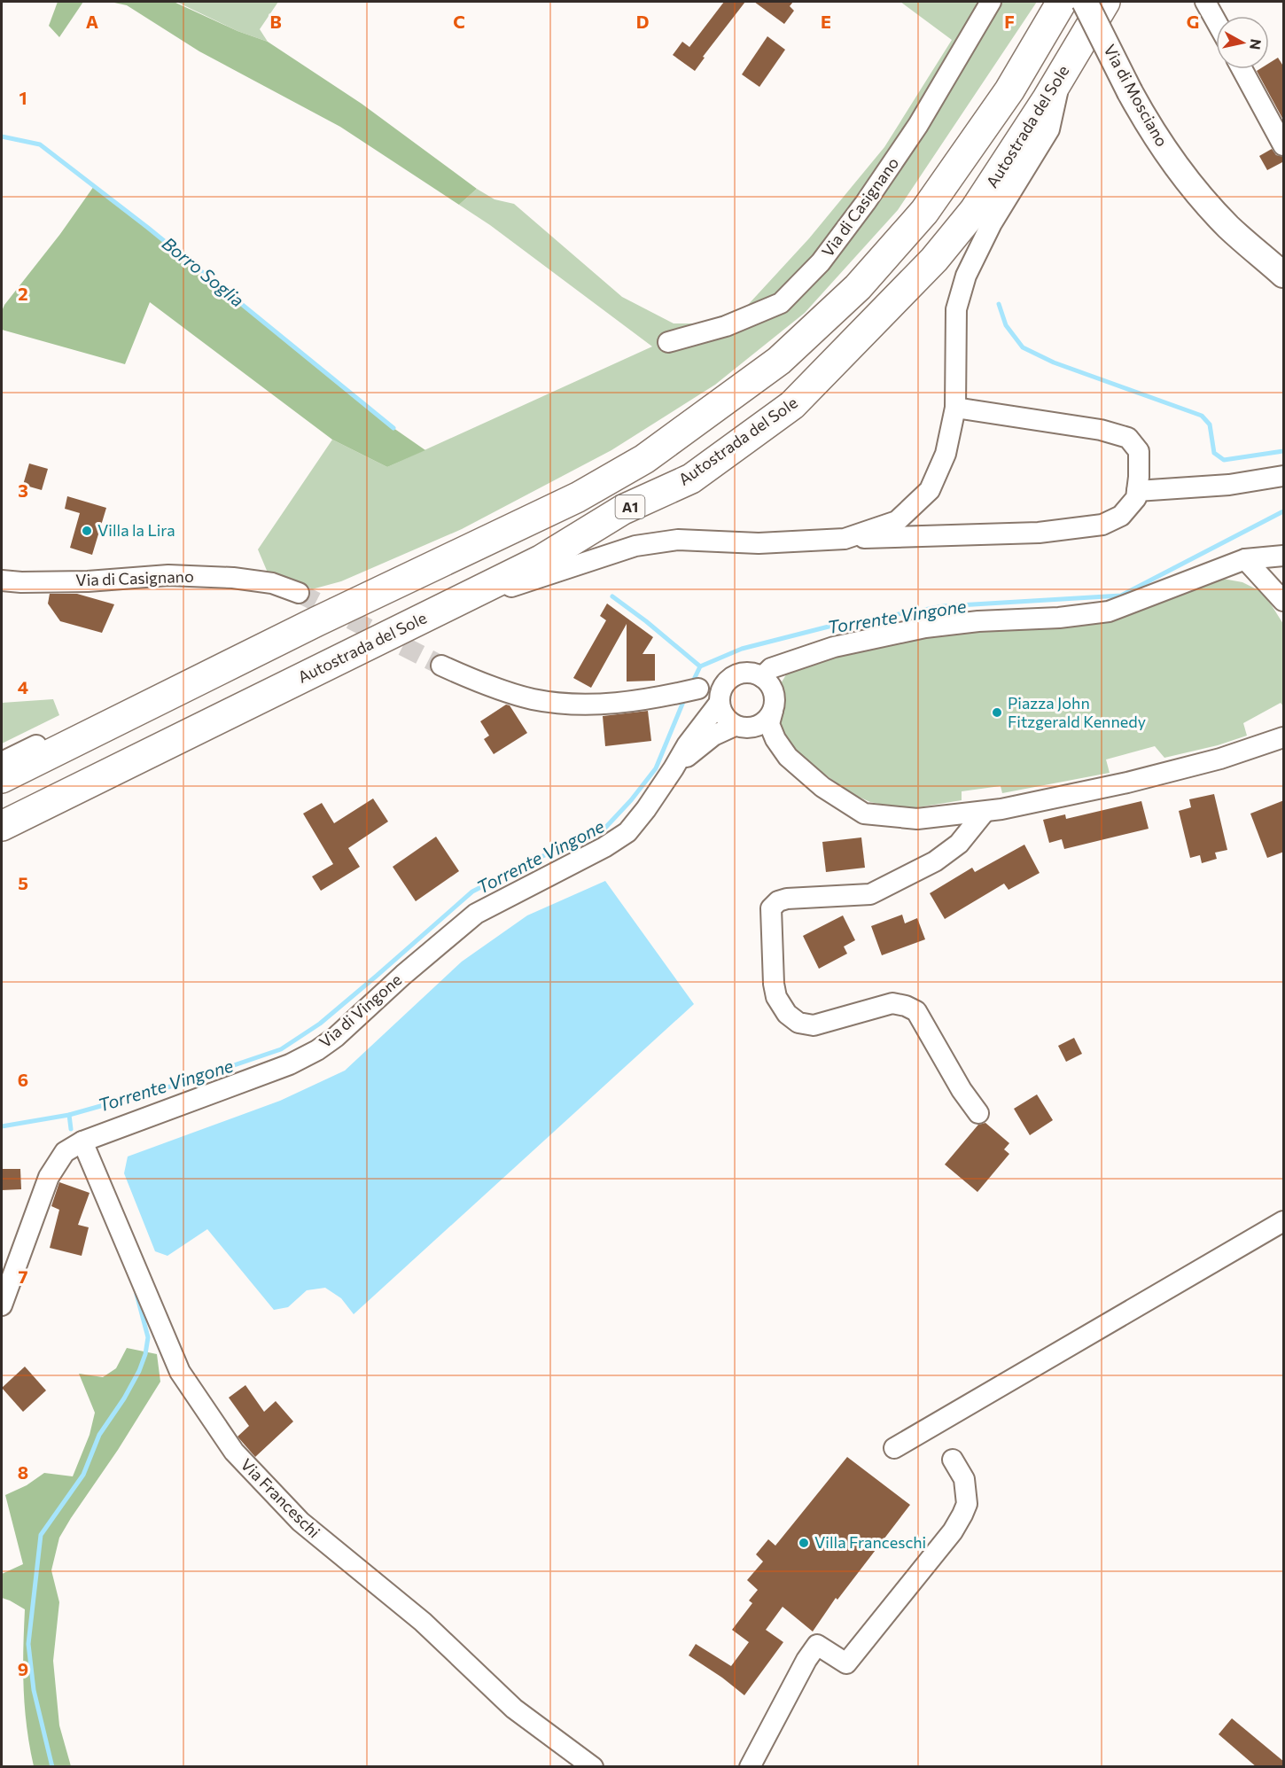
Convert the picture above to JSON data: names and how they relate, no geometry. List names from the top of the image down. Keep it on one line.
{"streets":{"highway":["Autostrada del Sole","A1"],"main road":["Via di Mosciano"],"street":["Via di Casignano","Via di Vingone","Via Franceschi"]},"crossings":[["Via di Mosciano","Autostrada del Sole"],["Via di Vingone","Via Franceschi"]],"water":["Borro Soglia","Torrente Vingone"],"places":["Villa la Lira","Piazza John Fitzgerald Kennedy","Villa Franceschi"],"north":"right","grid":{"columns":["A","B","C","D","E","F","G"],"rows":["1","2","3","4","5","6","7","8","9"]}}
